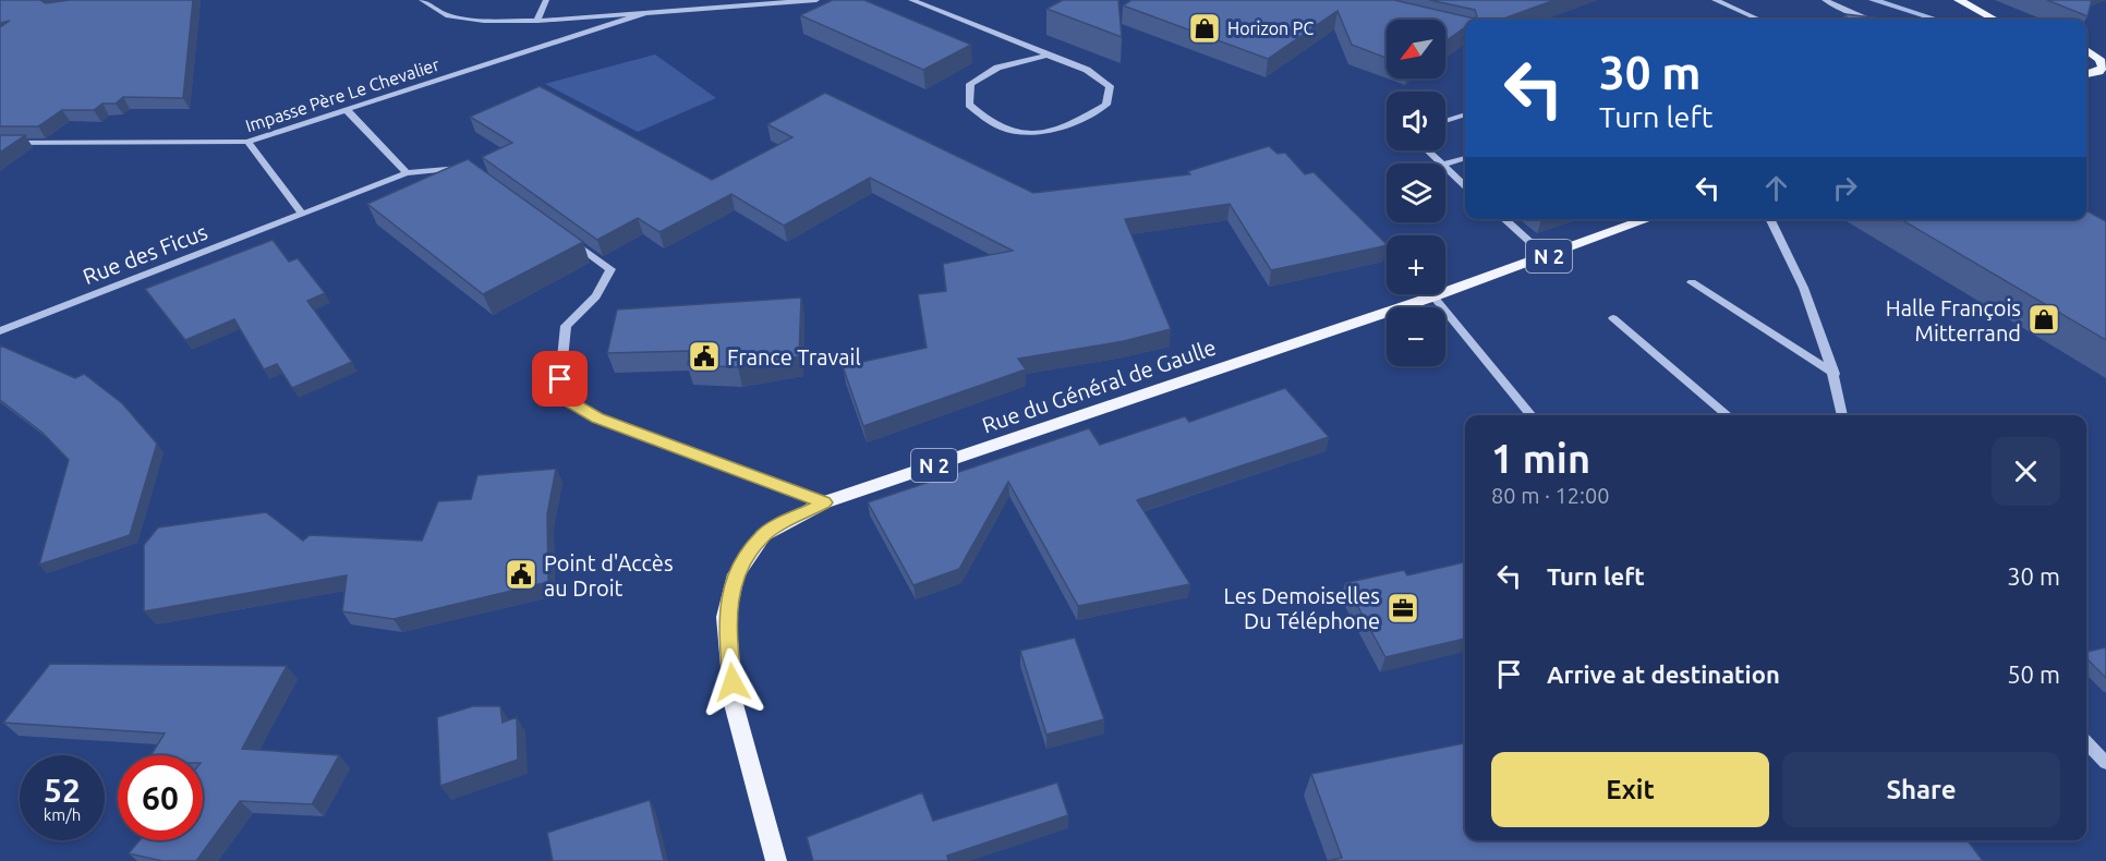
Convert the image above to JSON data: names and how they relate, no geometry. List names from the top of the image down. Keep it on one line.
{"streets":{"main road":["N 2","Rue du Général de Gaulle"],"street":["Impasse Père Le Chevalier","Rue des Ficus"]},"places":{"shop":["Horizon PC","Halle François Mitterrand"],"public building":["France Travail","Point d'Accès au Droit"],"office":["Les Demoiselles Du Téléphone"]},"north":"bottom left","page":{"map_buttons":["+","−"],"turn":["30 m","Turn left"],"heading":["1 min","80 m · 12:00"],"list":[{"name":"Turn left","value":"30 m"},{"name":"Arrive at destination","value":"50 m"}],"buttons":["Exit","Share"],"speed":"52 km/h","limit":"60"}}
